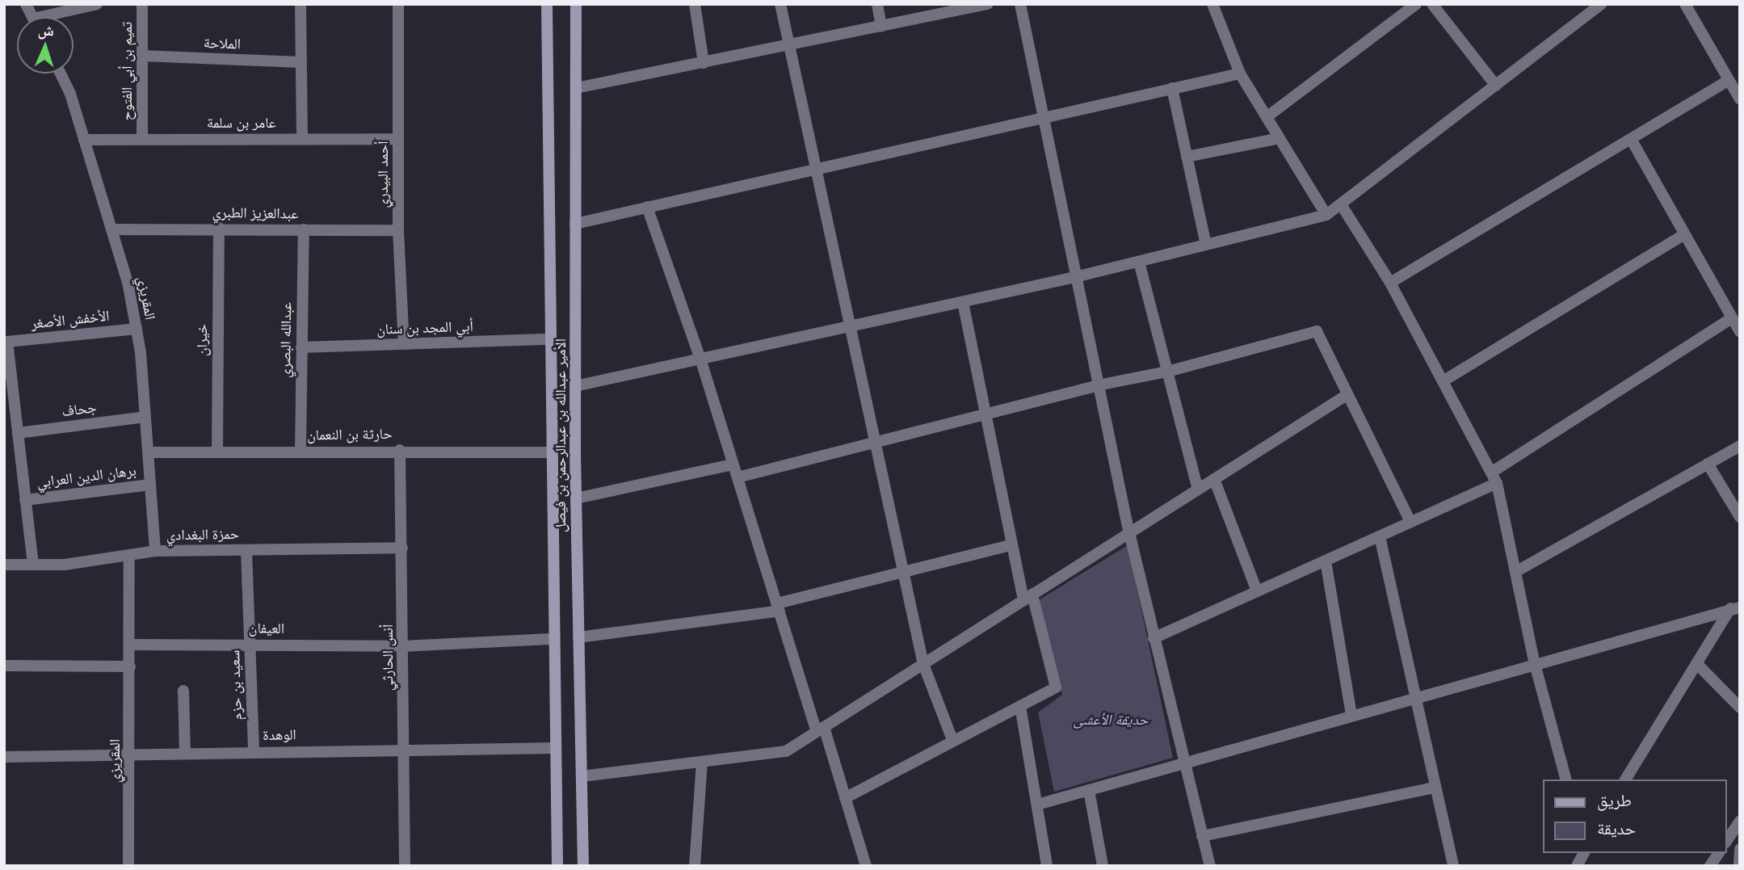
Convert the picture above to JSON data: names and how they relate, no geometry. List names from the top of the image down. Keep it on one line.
{"streets":{"main road":["الأمير عبدالله بن عبدالرحمن بن فيصل"],"street":["الملاحة","تميم بن أبي الفتوح","عامر بن سلمة","أحمد البيدري","عبدالعزيز الطبري","المقريزي","الأخفش الأصغر","أبي المجد بن سنان","خيران","عبدالله البصري","جحاف","حارثة بن النعمان","برهان الدين العرابي","حمزة البغدادي","العيفان","أنس الحارثي","سعيد بن حزم","الوهدة"]},"crossings":[["الملاحة","تميم بن أبي الفتوح"],["تميم بن أبي الفتوح","عامر بن سلمة"],["عامر بن سلمة","أحمد البيدري"],["عامر بن سلمة","المقريزي"],["أحمد البيدري","عبدالعزيز الطبري"],["أحمد البيدري","أبي المجد بن سنان"],["عبدالعزيز الطبري","المقريزي"],["عبدالعزيز الطبري","خيران"],["عبدالعزيز الطبري","عبدالله البصري"],["المقريزي","الأخفش الأصغر"],["المقريزي","جحاف"],["المقريزي","حارثة بن النعمان"],["المقريزي","برهان الدين العرابي"],["المقريزي","حمزة البغدادي"],["المقريزي","العيفان"],["المقريزي","الوهدة"],["الأخفش الأصغر","جحاف"],["أبي المجد بن سنان","عبدالله البصري"],["أبي المجد بن سنان","الأمير عبدالله بن عبدالرحمن بن فيصل"],["خيران","حارثة بن النعمان"],["عبدالله البصري","حارثة بن النعمان"],["حارثة بن النعمان","الأمير عبدالله بن عبدالرحمن بن فيصل"],["حارثة بن النعمان","أنس الحارثي"],["الأمير عبدالله بن عبدالرحمن بن فيصل","العيفان"],["الأمير عبدالله بن عبدالرحمن بن فيصل","الوهدة"],["حمزة البغدادي","أنس الحارثي"],["حمزة البغدادي","سعيد بن حزم"],["العيفان","أنس الحارثي"],["العيفان","سعيد بن حزم"],["أنس الحارثي","الوهدة"],["سعيد بن حزم","الوهدة"]],"parks":["حديقة الأعشى"],"legend":["طريق","حديقة"],"north":"top"}
